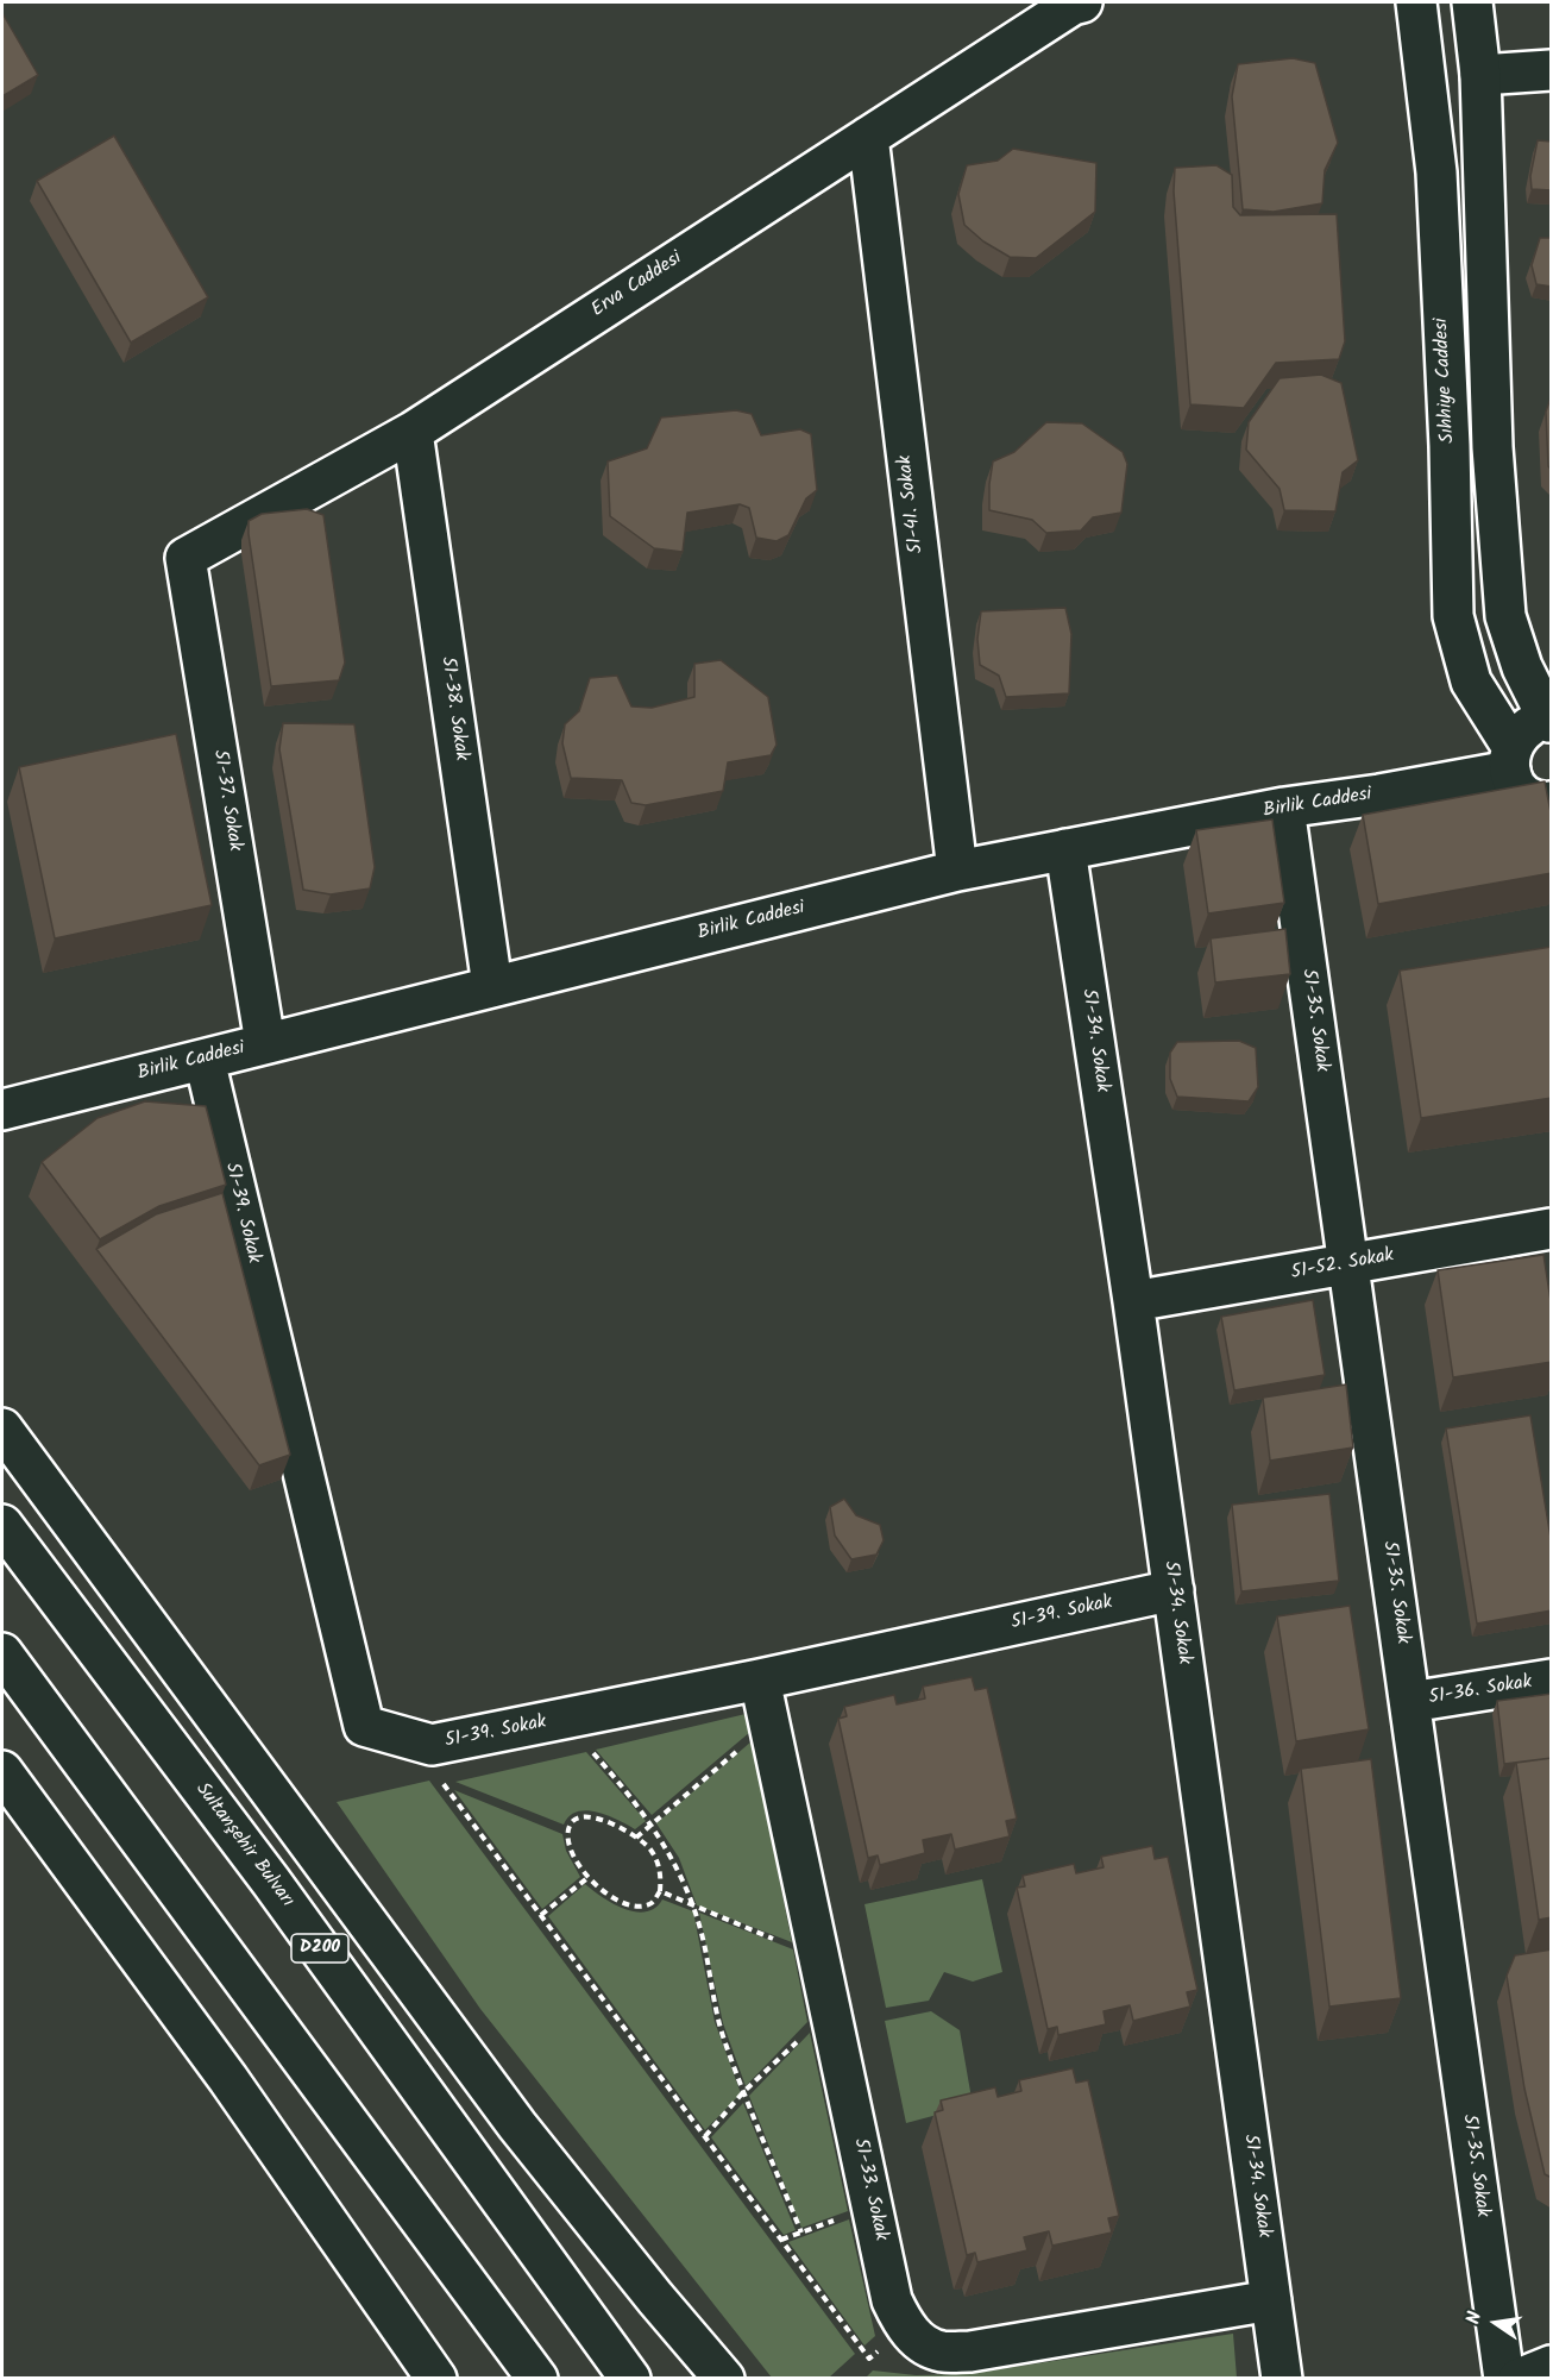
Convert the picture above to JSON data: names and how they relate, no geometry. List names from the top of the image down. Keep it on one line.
{"streets":{"main road":["Erva Caddesi","Sıhhiye Caddesi","51-41. Sokak","51-38. Sokak","51-37. Sokak","Birlik Caddesi","51-35. Sokak","51-34. Sokak","51-39. Sokak","51-52. Sokak","51-36. Sokak","Sultanşehir Bulvarı","D200","51-33. Sokak"]},"crossings":[["Erva Caddesi","51-41. Sokak"],["Erva Caddesi","51-38. Sokak"],["Erva Caddesi","51-37. Sokak"],["Sıhhiye Caddesi","Birlik Caddesi"],["51-41. Sokak","Birlik Caddesi"],["51-38. Sokak","Birlik Caddesi"],["51-37. Sokak","Birlik Caddesi"],["Birlik Caddesi","51-35. Sokak"],["Birlik Caddesi","51-34. Sokak"],["Birlik Caddesi","51-39. Sokak"],["51-35. Sokak","51-52. Sokak"],["51-35. Sokak","51-36. Sokak"],["51-34. Sokak","51-39. Sokak"],["51-34. Sokak","51-52. Sokak"],["51-34. Sokak","51-33. Sokak"],["51-39. Sokak","51-33. Sokak"]],"north":"left"}
